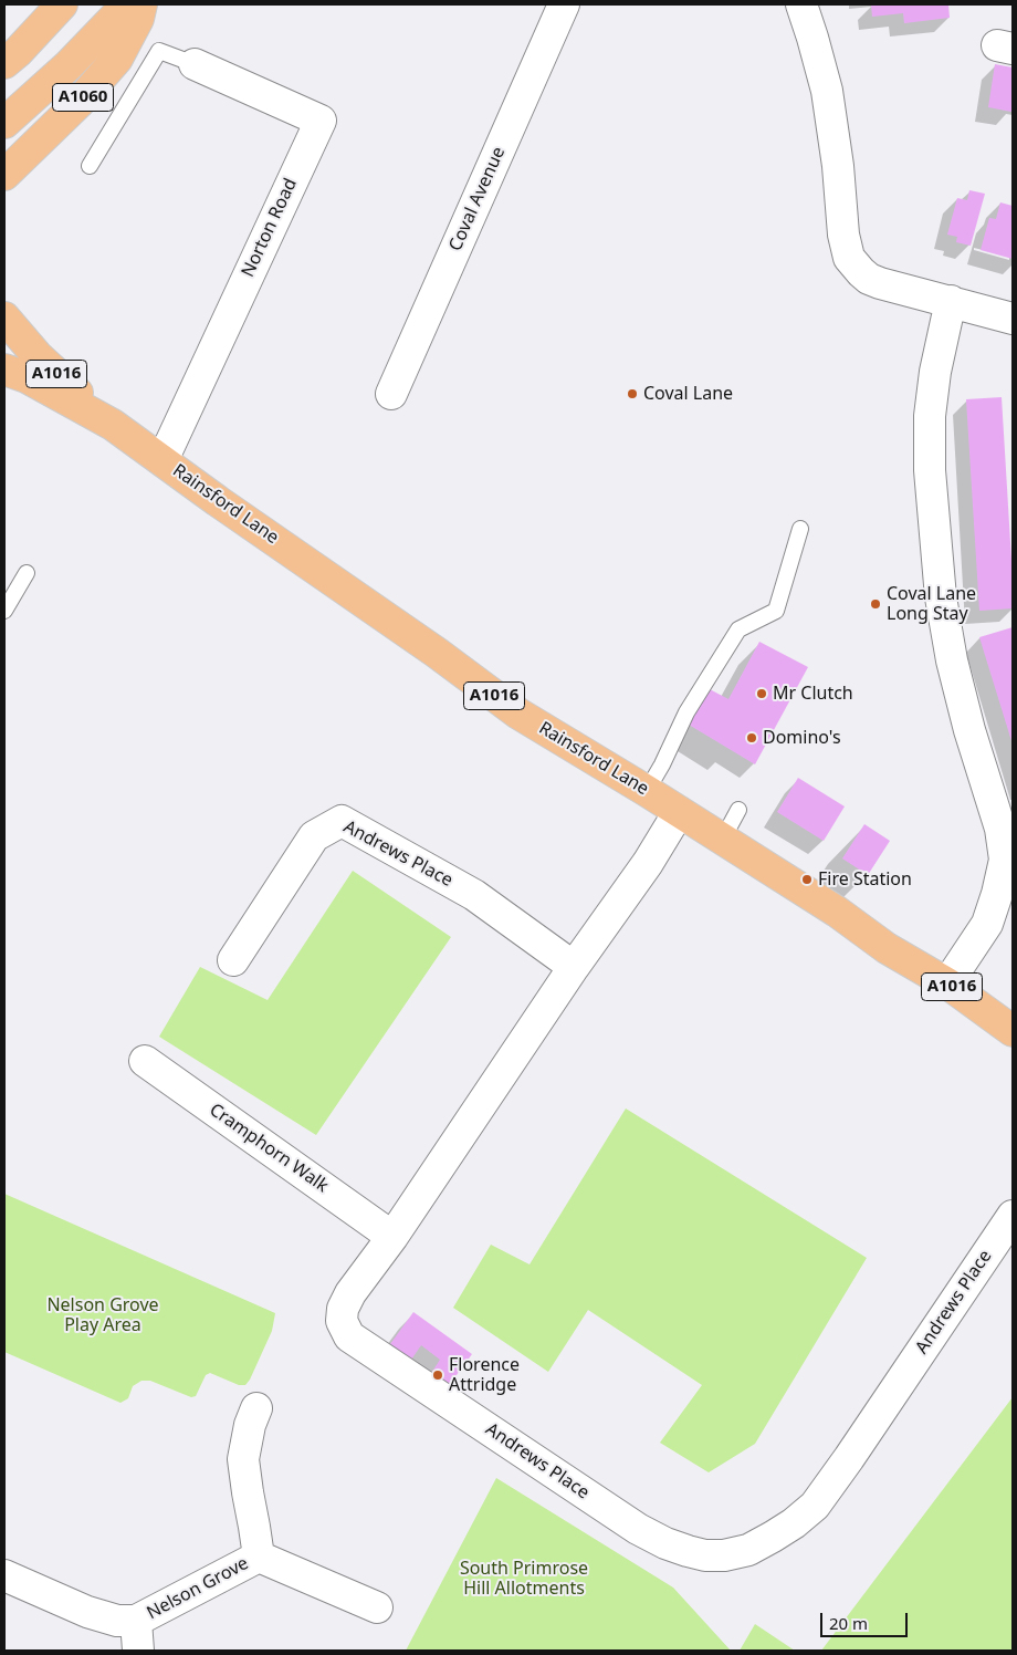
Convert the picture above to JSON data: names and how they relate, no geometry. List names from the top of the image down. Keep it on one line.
{"streets":{"main road":["A1060","A1016","Rainsford Lane"],"street":["Coval Avenue","Norton Road","Andrews Place","Cramphorn Walk","Nelson Grove"]},"crossings":[["Norton Road","Rainsford Lane"],["Rainsford Lane","Andrews Place"],["Andrews Place","Cramphorn Walk"]],"parks":["Nelson Grove Play Area","South Primrose Hill Allotments"],"places":["Coval Lane","Coval Lane Long Stay","Mr Clutch","Domino's","Fire Station","Florence Attridge"],"scale_bar":"20 m"}
